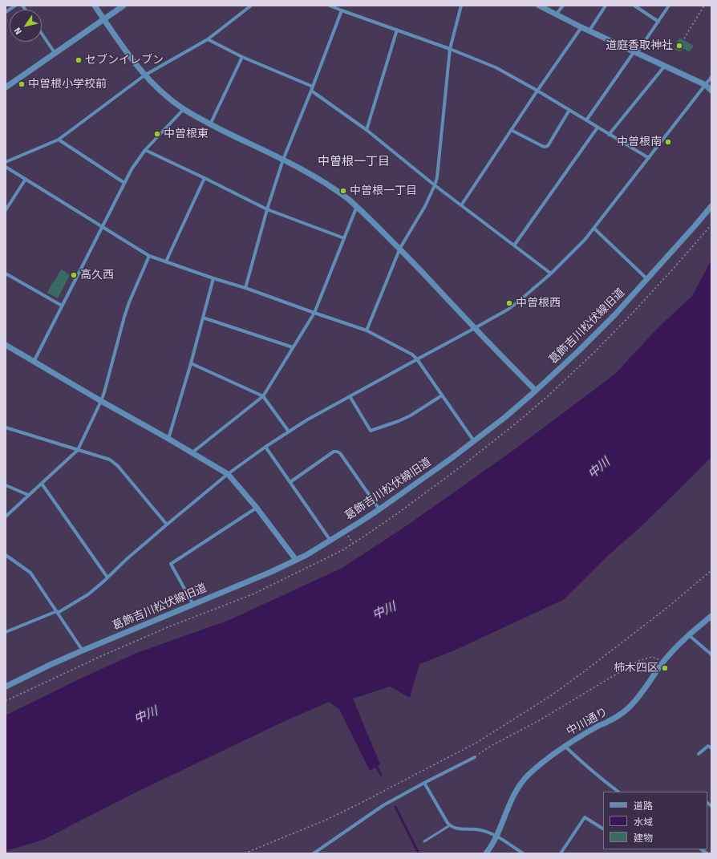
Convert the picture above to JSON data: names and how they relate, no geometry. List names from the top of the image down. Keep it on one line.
{"streets":{"street":["葛飾吉川松伏線旧道","中川通り"]},"districts":["中曽根一丁目"],"water":["中川"],"places":["道庭香取神社","セブンイレブン","中曽根小学校前","中曽根東","中曽根南","中曽根一丁目","高久西","中曽根西","柿木四区"],"legend":["道路","水域","建物"],"north":"bottom left"}
